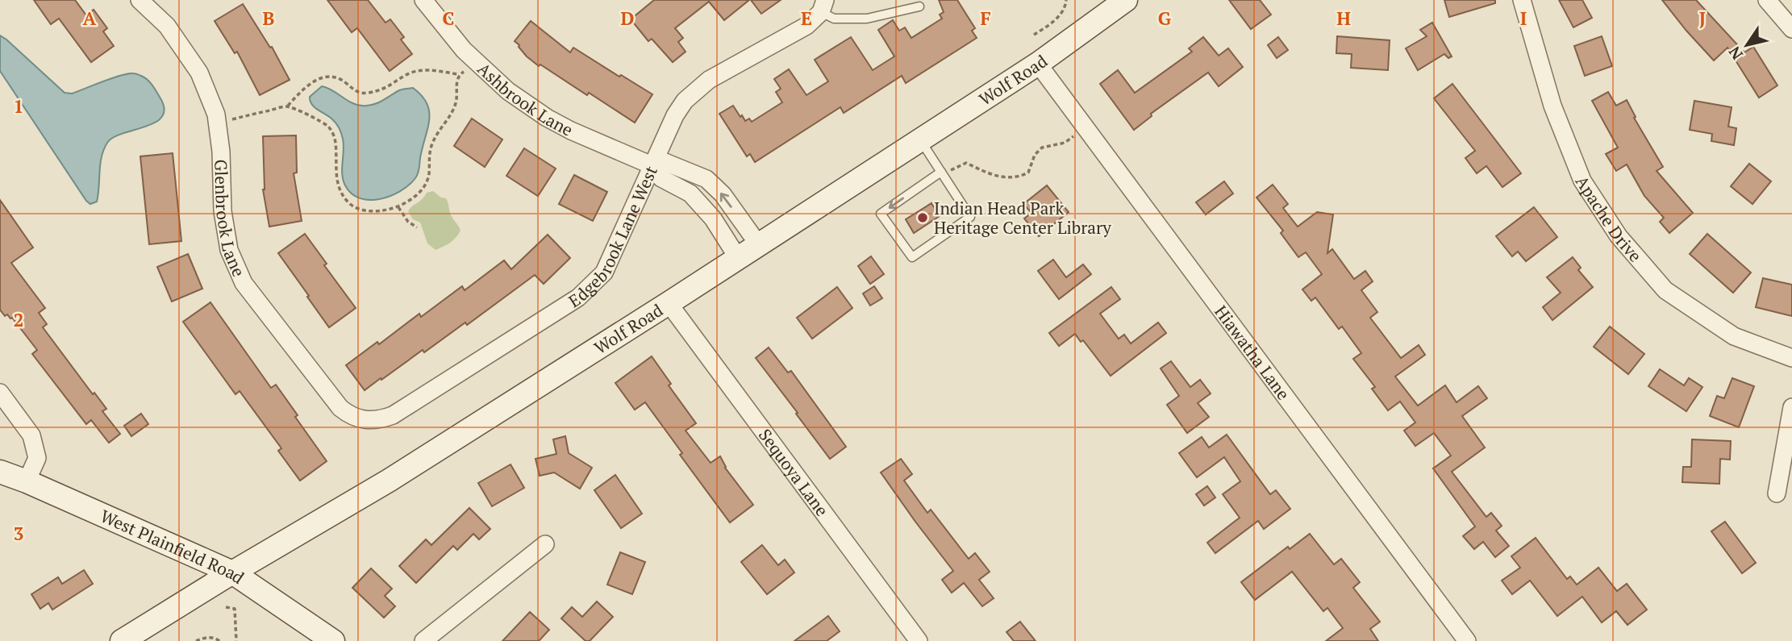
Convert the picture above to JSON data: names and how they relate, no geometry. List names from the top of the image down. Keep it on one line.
{"streets":{"street":["Wolf Road","Ashbrook Lane","Glenbrook Lane","Apache Drive","Edgebrook Lane West","Hiawatha Lane","Sequoya Lane","West Plainfield Road"]},"crossings":[["Wolf Road","Ashbrook Lane"],["Wolf Road","Hiawatha Lane"],["Wolf Road","Sequoya Lane"],["Wolf Road","West Plainfield Road"],["Ashbrook Lane","Edgebrook Lane West"],["Glenbrook Lane","Edgebrook Lane West"]],"places":["Indian Head Park Heritage Center Library"],"north":"bottom left","grid":{"columns":["A","B","C","D","E","F","G","H","I","J"],"rows":["1","2","3"]}}
